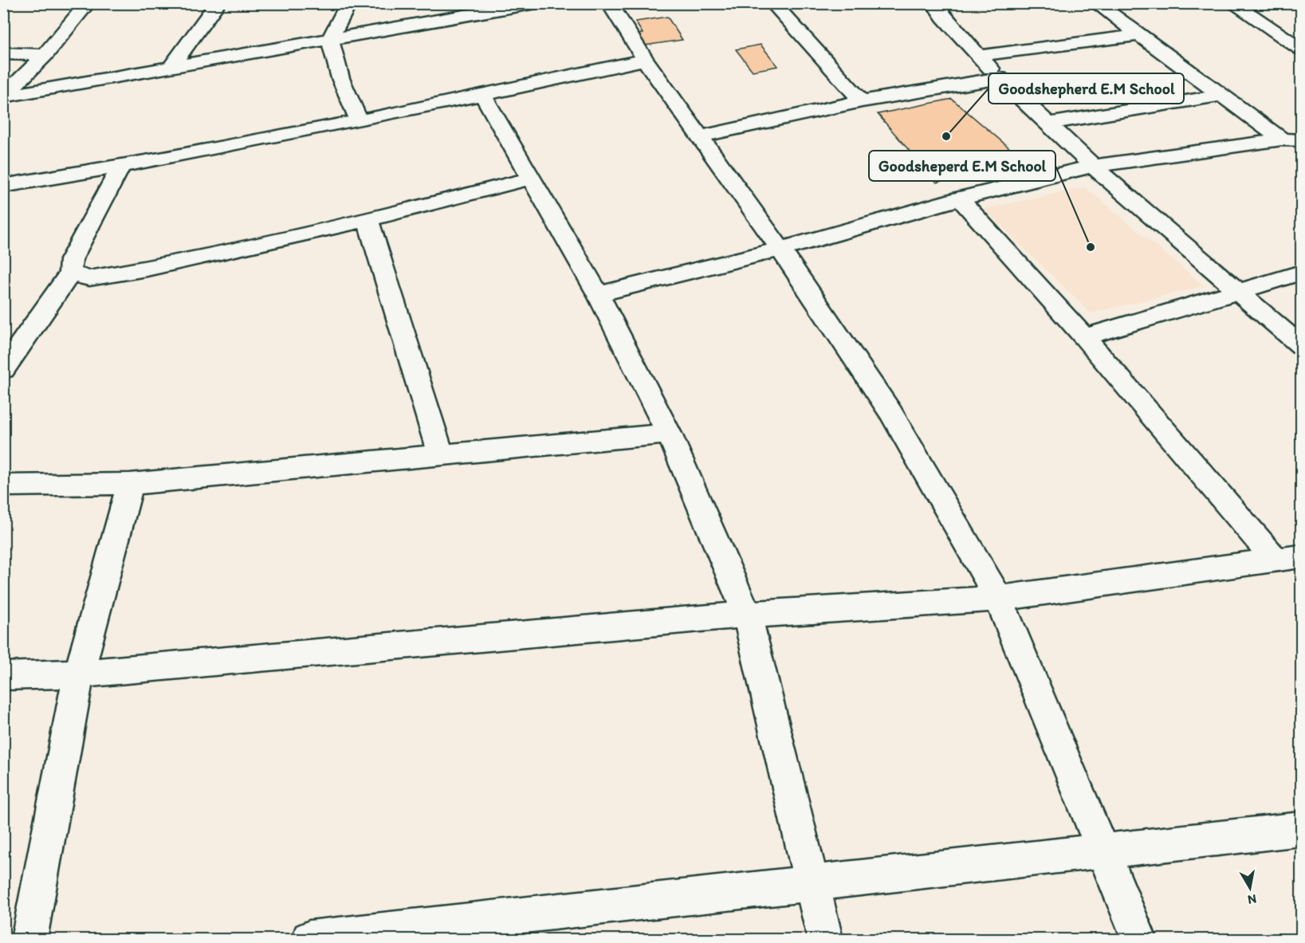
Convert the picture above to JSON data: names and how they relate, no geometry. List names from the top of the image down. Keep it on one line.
{"places":["Goodshepherd E.M School","Goodsheperd E.M School"],"north":"bottom"}
